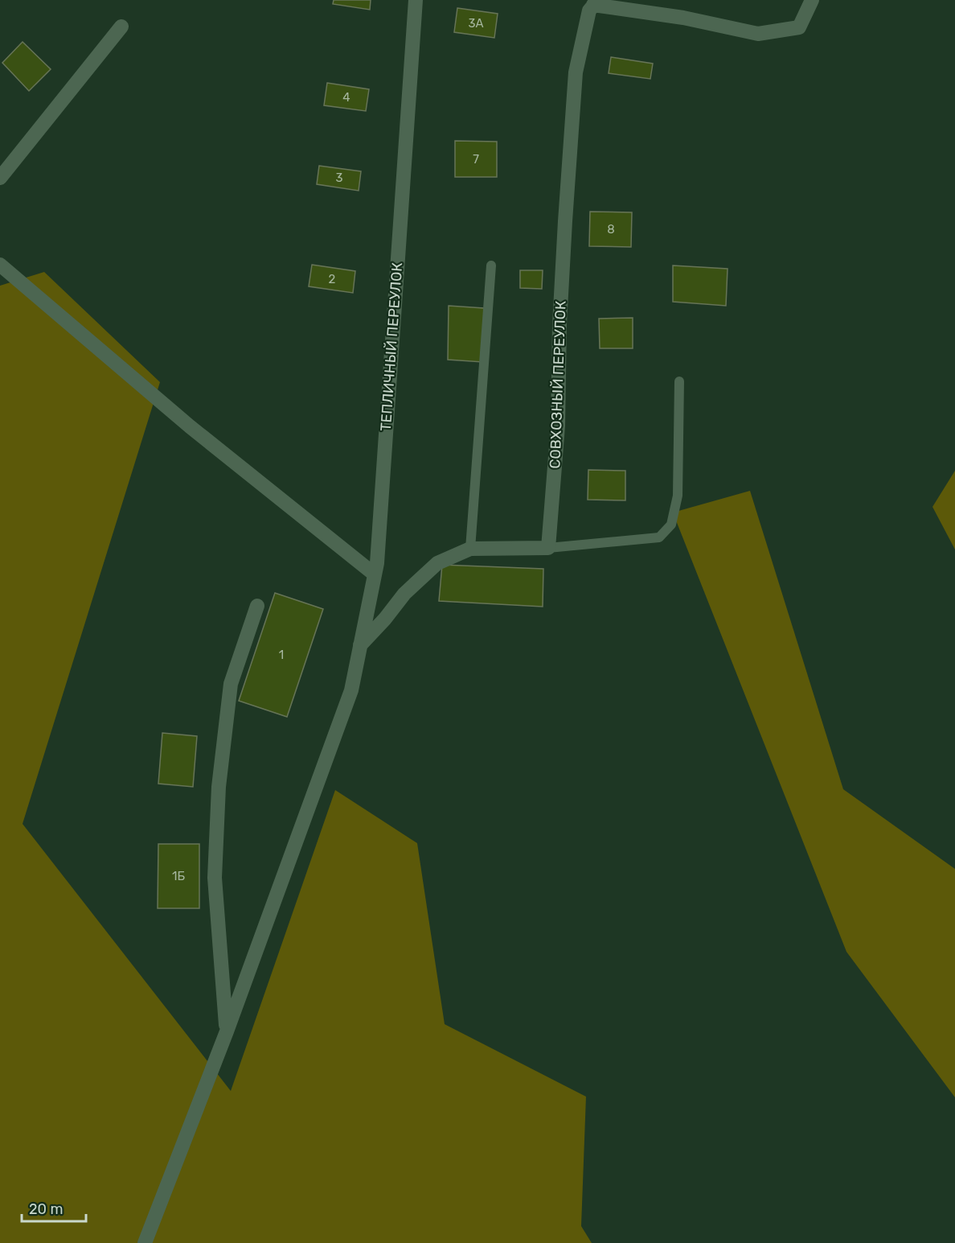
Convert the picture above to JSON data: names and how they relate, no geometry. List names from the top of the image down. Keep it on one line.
{"streets":{"street":["ТЕПЛИЧНЫЙ ПЕРЕУЛОК","СОВХОЗНЫЙ ПЕРЕУЛОК"]},"house_numbers":["3А","4","7","3","8","2","1","1Б"],"scale_bar":"20 m"}
